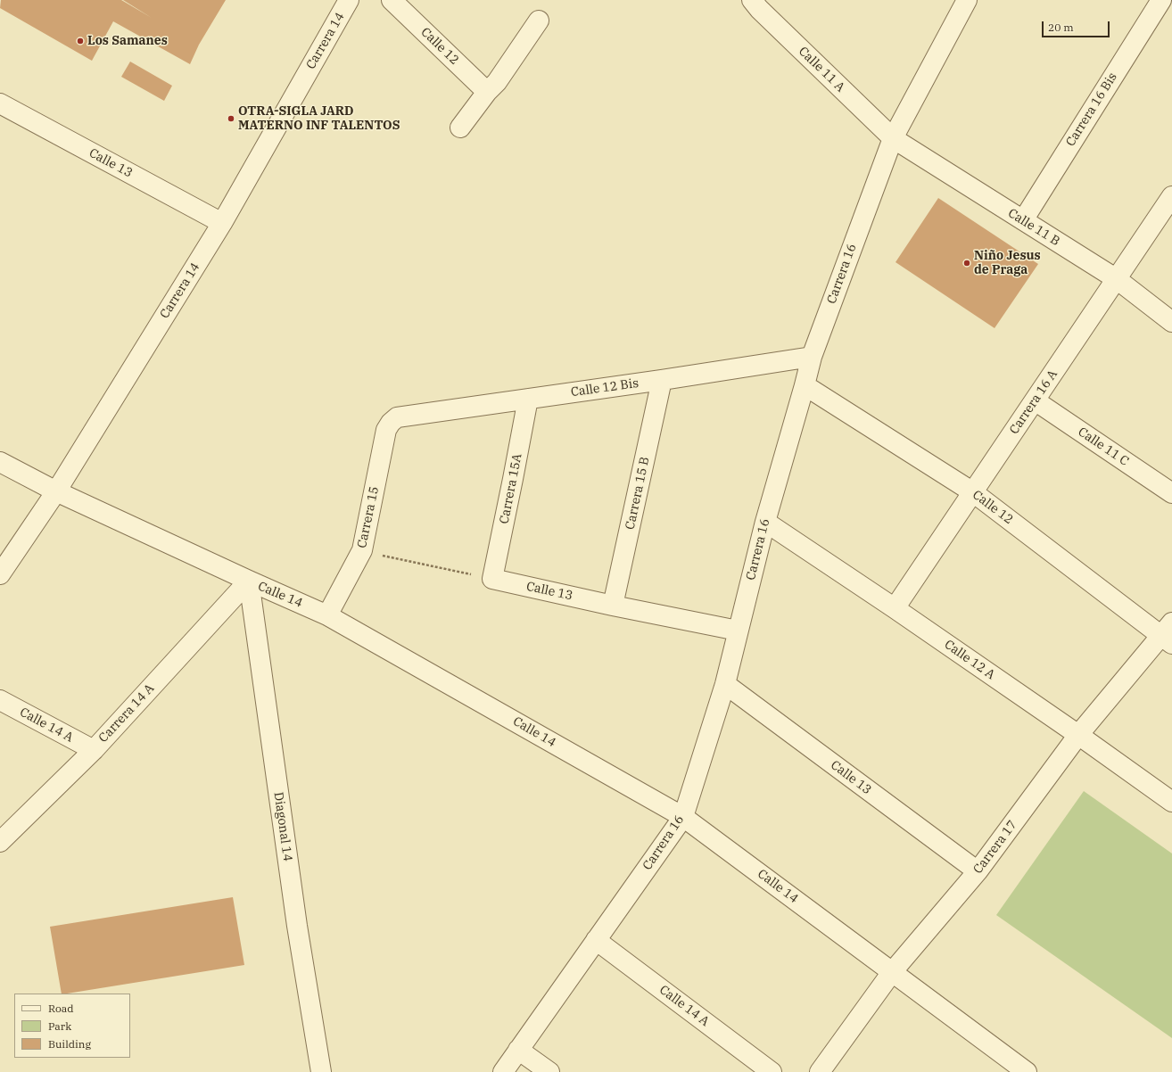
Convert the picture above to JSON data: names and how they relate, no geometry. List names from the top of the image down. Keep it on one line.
{"streets":{"street":["Carrera 14","Calle 12","Calle 11 A","Carrera 16 Bis","Calle 13","Calle 11 B","Carrera 16","Calle 12 Bis","Carrera 16 A","Calle 11 C","Carrera 15A","Carrera 15 B","Carrera 15","Calle 14","Calle 12 A","Carrera 14 A","Calle 14 A","Diagonal 14","Carrera 17"]},"crossings":[["Carrera 14","Calle 13"],["Carrera 14","Calle 14"],["Calle 12","Carrera 16"],["Calle 12","Carrera 16 A"],["Calle 12","Carrera 17"],["Calle 11 A","Calle 11 B"],["Calle 11 A","Carrera 16"],["Carrera 16 Bis","Calle 11 B"],["Calle 13","Carrera 16"],["Calle 13","Carrera 15A"],["Calle 13","Carrera 15 B"],["Calle 13","Carrera 17"],["Calle 11 B","Carrera 16"],["Calle 11 B","Carrera 16 A"],["Carrera 16","Calle 12 Bis"],["Carrera 16","Calle 14"],["Carrera 16","Calle 12 A"],["Carrera 16","Calle 14 A"],["Calle 12 Bis","Carrera 15A"],["Calle 12 Bis","Carrera 15 B"],["Calle 12 Bis","Carrera 15"],["Carrera 16 A","Calle 11 C"],["Carrera 16 A","Calle 12 A"],["Carrera 15","Calle 14"],["Calle 14","Carrera 14 A"],["Calle 14","Diagonal 14"],["Calle 14","Carrera 17"],["Calle 12 A","Carrera 17"],["Carrera 14 A","Calle 14 A"],["Carrera 14 A","Diagonal 14"]],"places":["Los Samanes","OTRA-SIGLA JARD MATERNO INF TALENTOS","Niño Jesus de Praga"],"legend":["Road","Park","Building"],"scale_bar":"20 m"}
